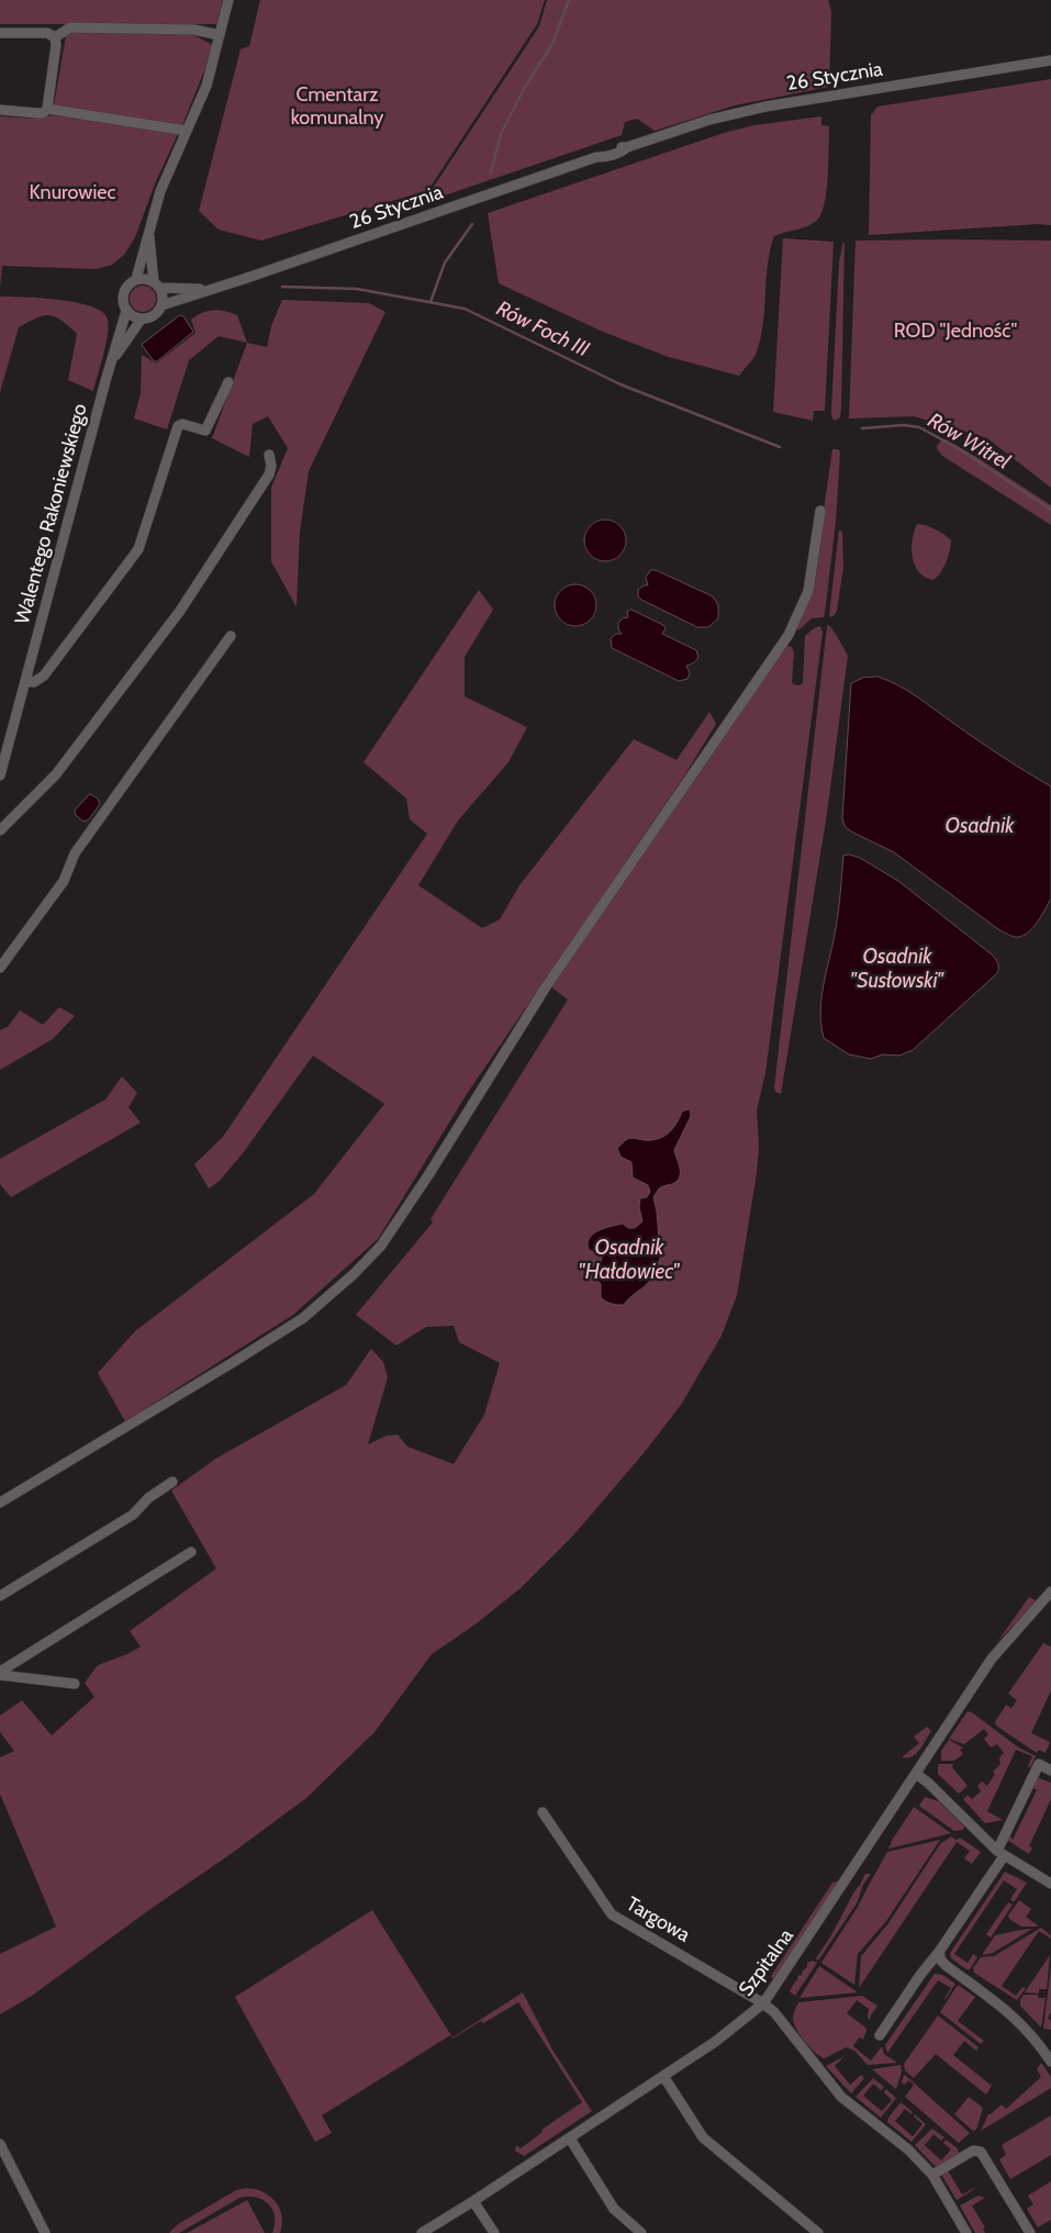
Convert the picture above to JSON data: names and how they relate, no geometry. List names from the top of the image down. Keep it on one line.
{"streets":{"street":["26 Stycznia","Walentego Rakoniewskiego","Targowa","Szpitalna"]},"crossings":[["26 Stycznia","Walentego Rakoniewskiego"],["Targowa","Szpitalna"]],"water":["Rów Foch III","Rów Witrel","Osadnik","Osadnik \"Susłowski\"","Osadnik \"Hałdowiec\""],"parks":["Cmentarz komunalny","Knurowiec","ROD \"Jedność\""]}
